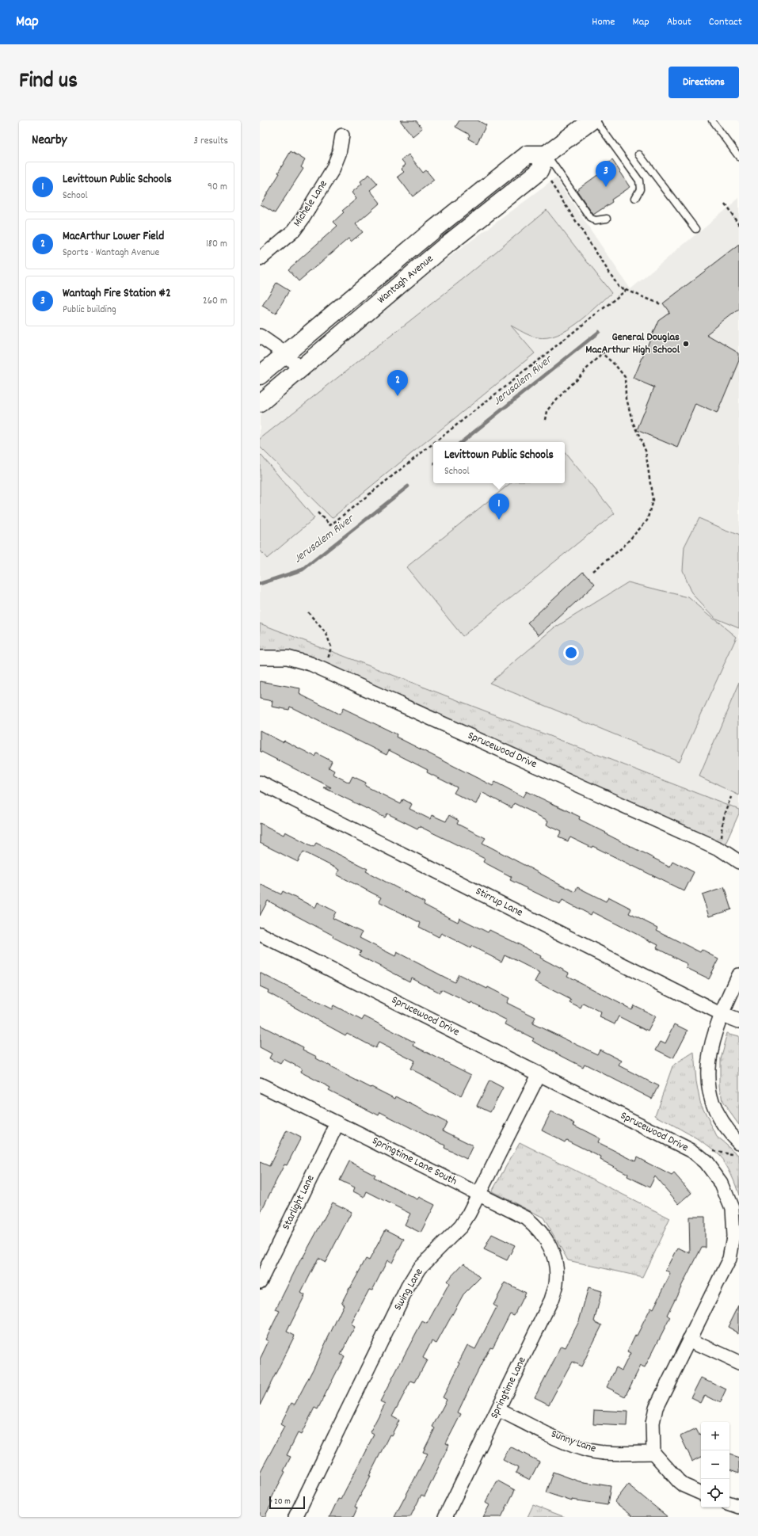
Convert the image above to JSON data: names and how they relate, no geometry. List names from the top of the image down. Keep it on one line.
{"streets":{"main road":["Wantagh Avenue"],"street":["Michele Lane","Sprucewood Drive","Stirrup Lane","Springtime Lane South","Starlight Lane","Swing Lane","Springtime Lane","Sunny Lane"]},"crossings":[["Sprucewood Drive","Swing Lane"],["Sprucewood Drive","Sunny Lane"],["Springtime Lane South","Starlight Lane"],["Springtime Lane South","Swing Lane"],["Springtime Lane South","Springtime Lane"],["Springtime Lane","Sunny Lane"]],"water":["Jerusalem River"],"places":["General Douglas MacArthur High School"],"scale_bar":"20 m","page":{"header":"Map","nav":["Home","Map","About","Contact"],"title":"Find us","buttons":"Directions","heading":["Nearby","3 results"],"pins":["3","2","1"],"list":[{"mark":"1","name":"Levittown Public Schools","note":"School","value":"90 m"},{"mark":"2","name":"MacArthur Lower Field","note":"Sports · Wantagh Avenue","value":"180 m"},{"mark":"3","name":"Wantagh Fire Station #2","note":"Public building","value":"260 m"}],"popup":["Levittown Public Schools","School"],"map_buttons":["+","−"],"scale":"20 m"}}
